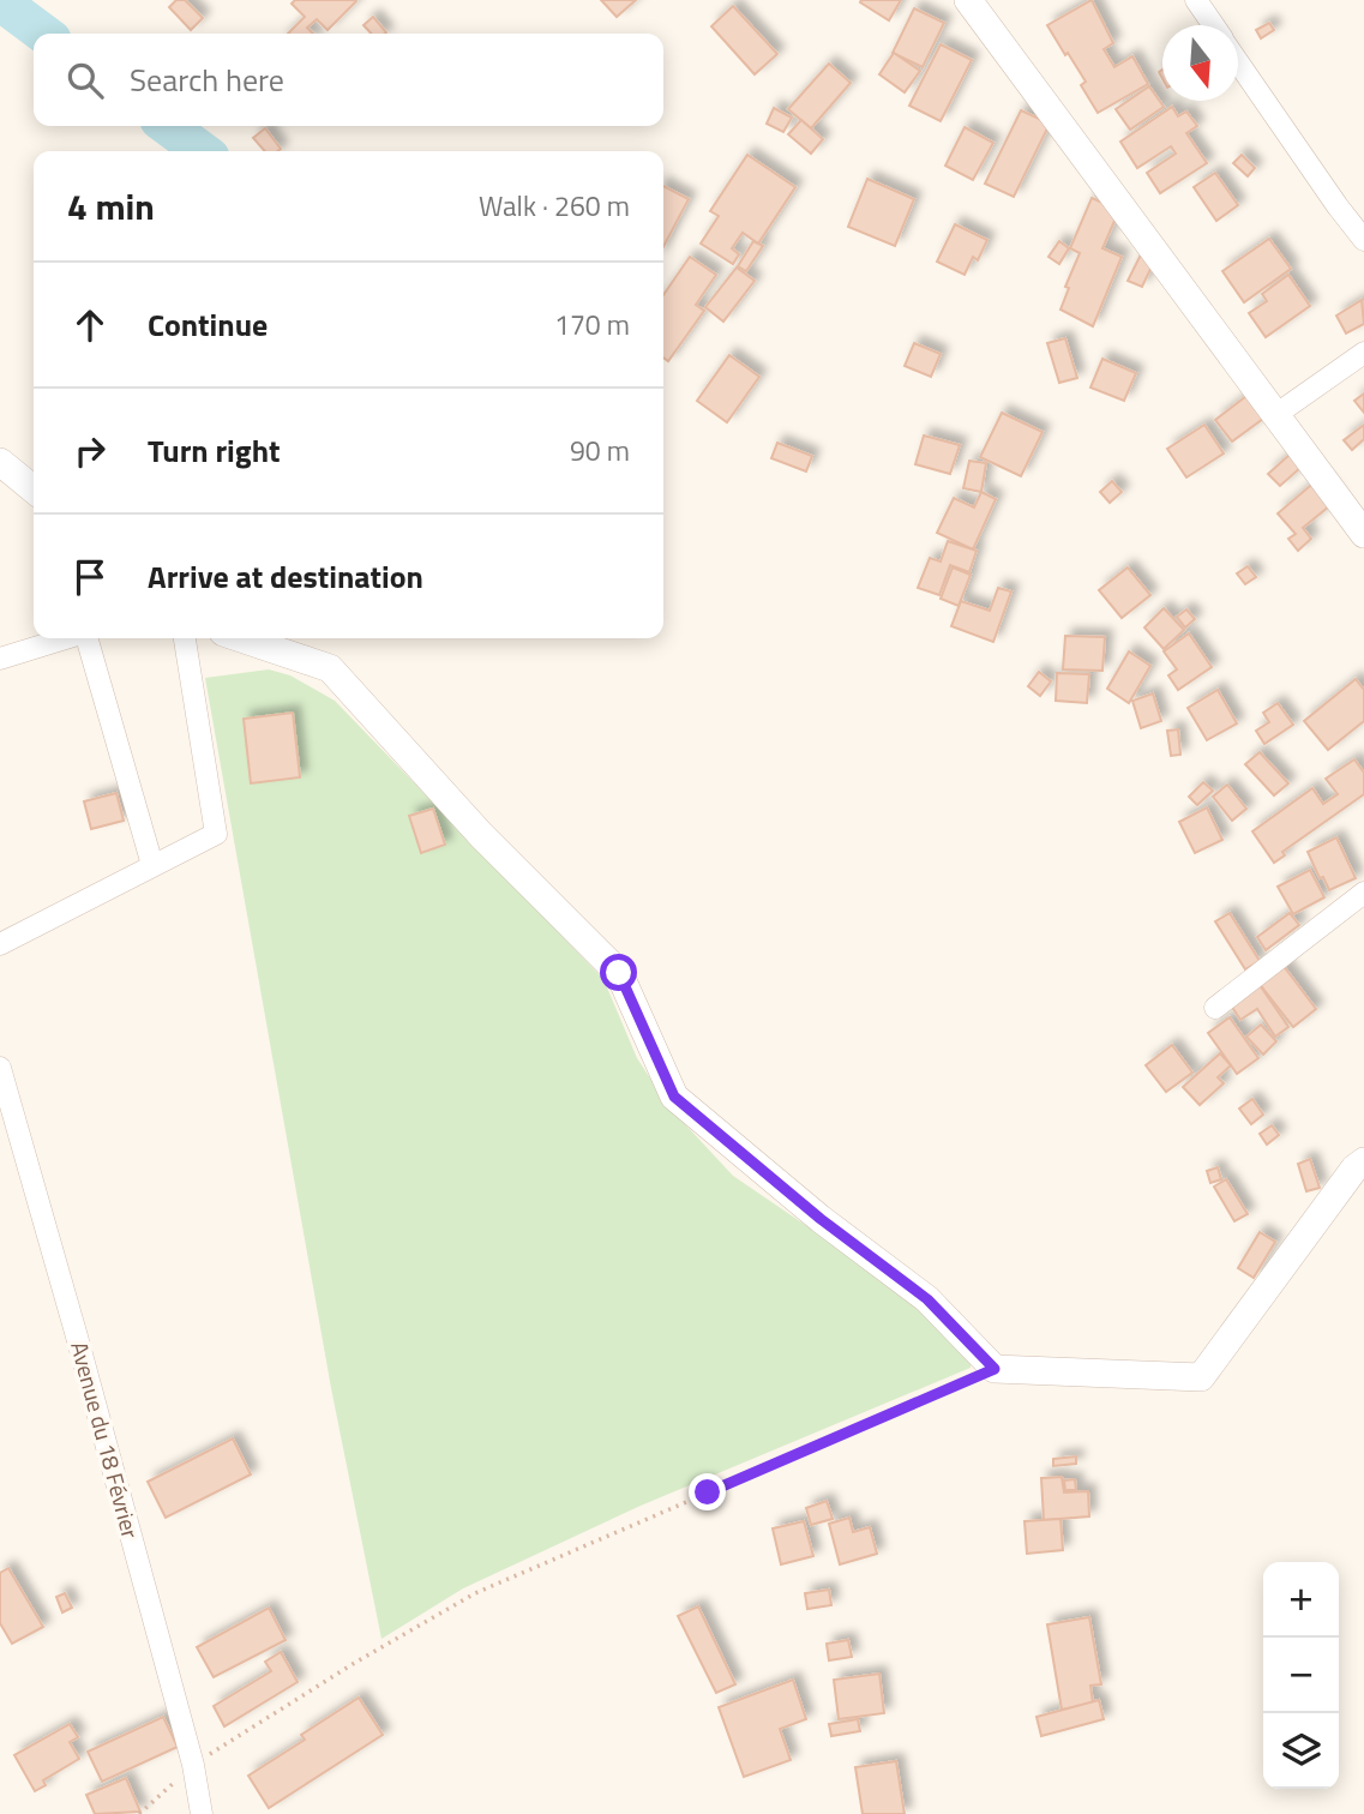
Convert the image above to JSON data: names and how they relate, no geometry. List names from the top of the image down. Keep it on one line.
{"streets":{"street":["Avenue du 18 Février"]},"north":"bottom","page":{"search":"Search here","heading":["4 min","Walk · 260 m"],"list":[["Continue","170 m"],["Turn right","90 m"],"Arrive at destination"],"map_buttons":["+","−"]}}
